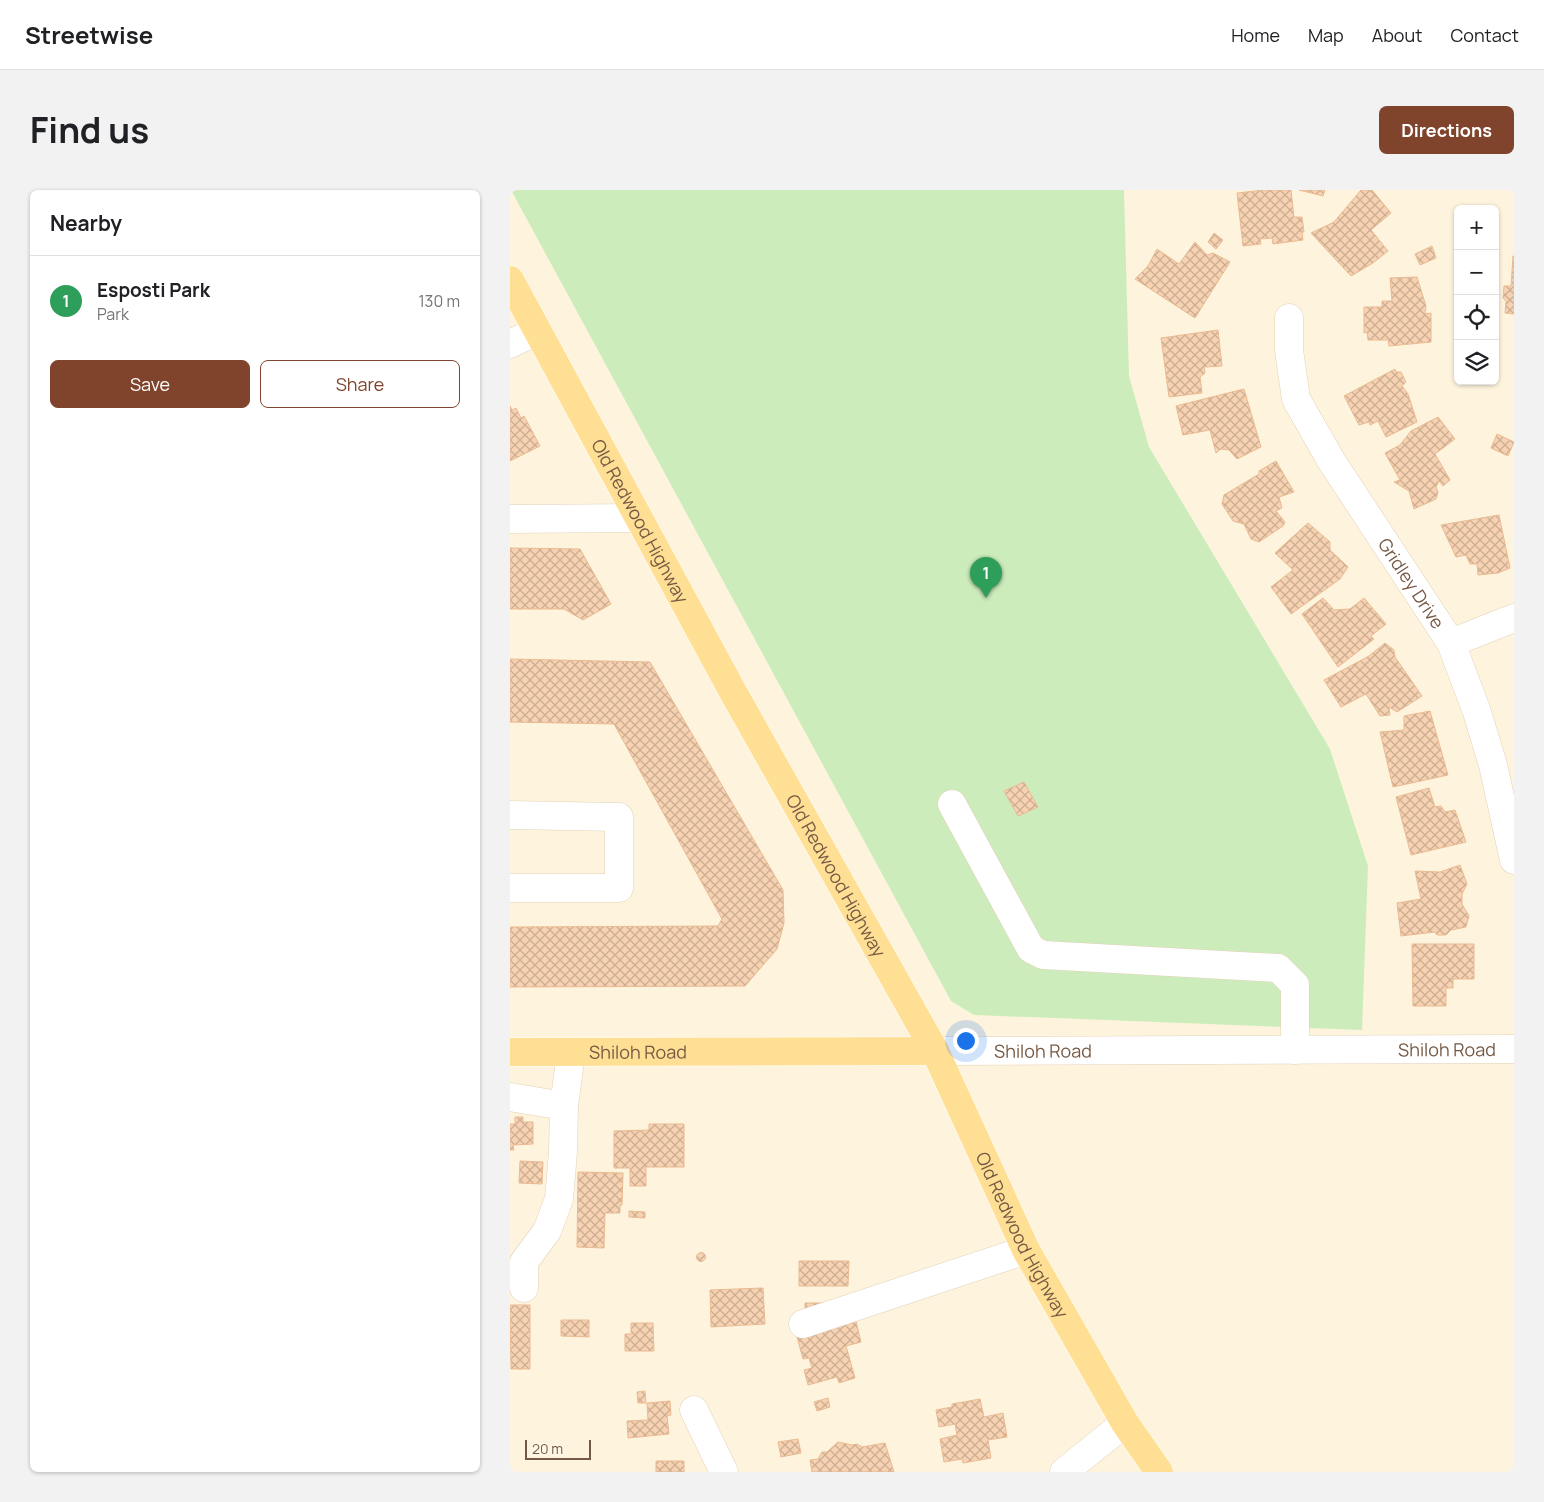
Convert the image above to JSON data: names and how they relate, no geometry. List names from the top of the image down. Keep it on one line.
{"streets":{"main road":["Old Redwood Highway","Shiloh Road"],"street":["Gridley Drive"]},"crossings":[["Old Redwood Highway","Shiloh Road"]],"scale_bar":"20 m","page":{"header":"Streetwise","nav":["Home","Map","About","Contact"],"title":"Find us","buttons":["Directions",["Save","Share"]],"heading":"Nearby","map_buttons":["+","−"],"list":[{"mark":"1","name":"Esposti Park","note":"Park","value":"130 m"}],"pins":"1","scale":"20 m"}}
